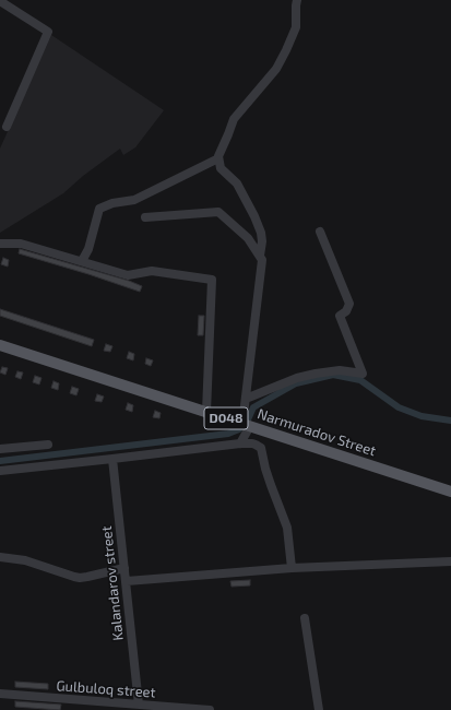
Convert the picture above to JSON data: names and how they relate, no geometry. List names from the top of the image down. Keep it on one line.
{"streets":{"main road":["D048","Narmuradov Street"],"street":["Kalandarov street","Gulbuloq street"]},"crossings":[["Kalandarov street","Gulbuloq street"]]}
